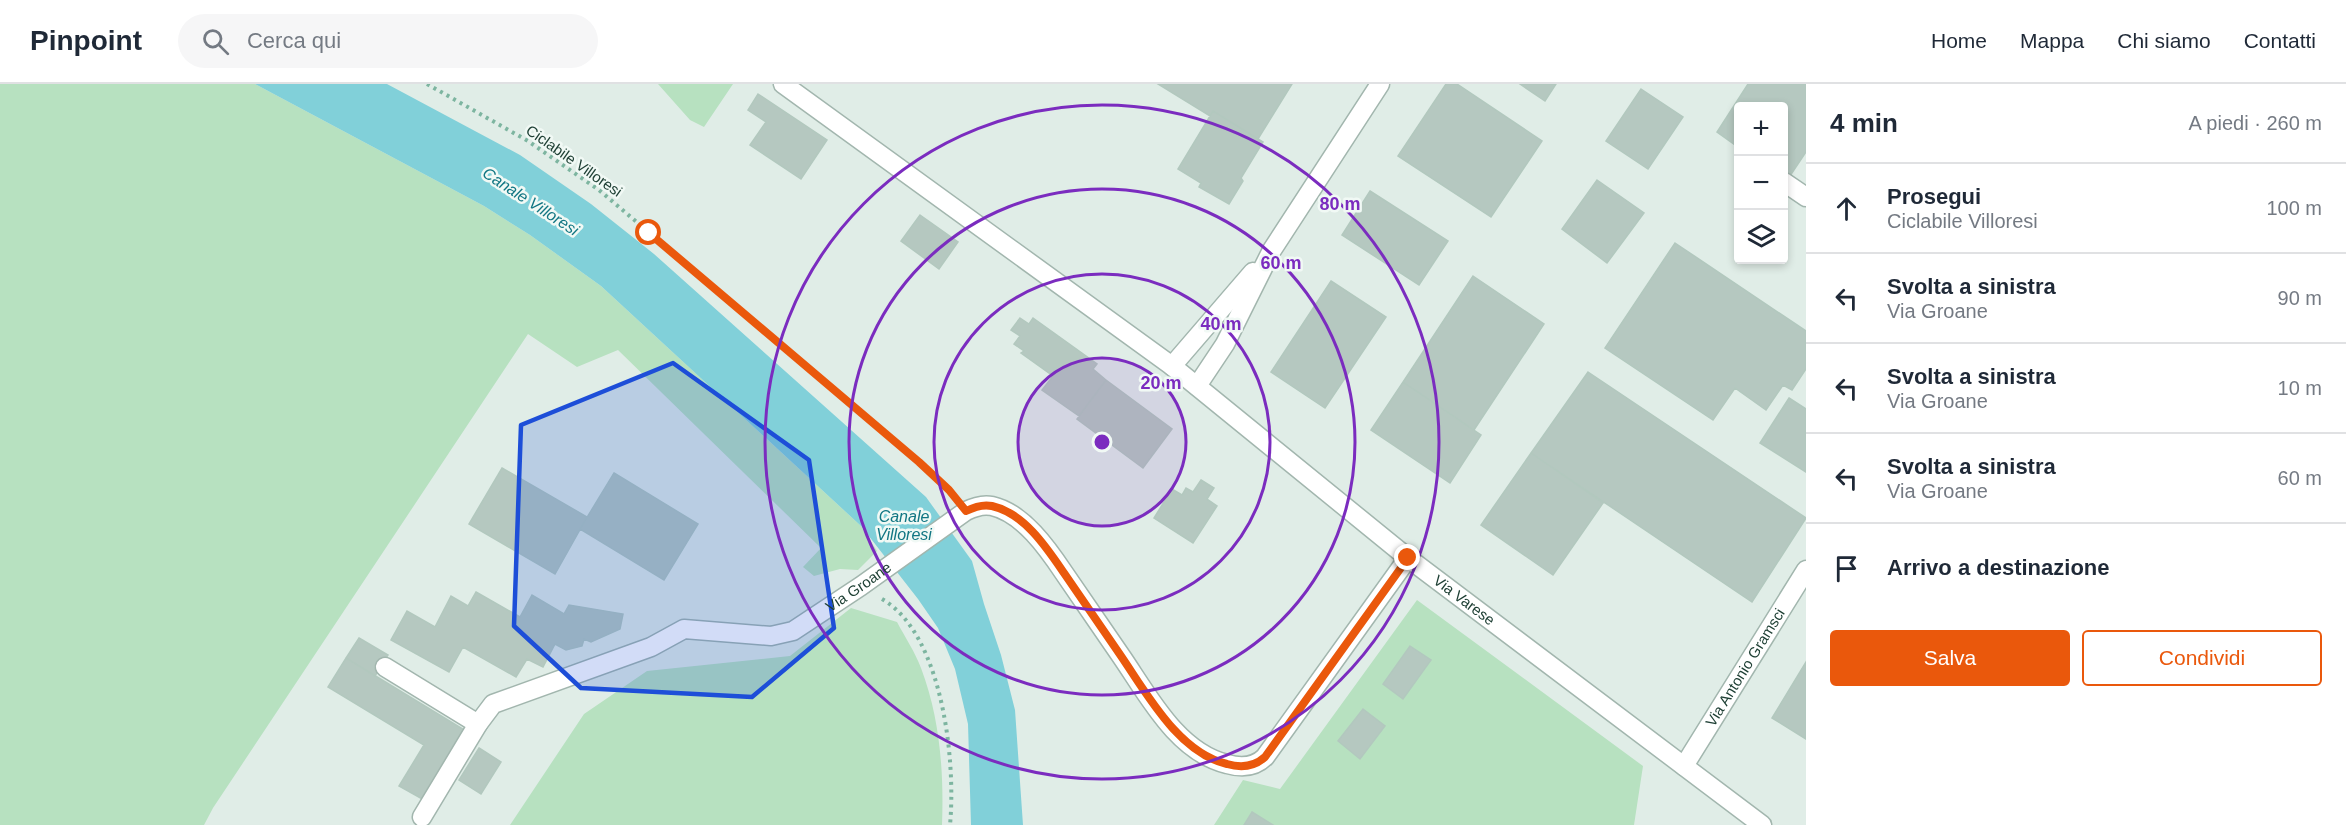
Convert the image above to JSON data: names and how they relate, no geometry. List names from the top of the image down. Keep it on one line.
{"streets":{"street":["Via Groane","Via Varese","Via Antonio Gramsci"],"path":["Ciclabile Villoresi"]},"crossings":[["Ciclabile Villoresi","Via Groane"],["Via Groane","Via Varese"],["Via Varese","Via Antonio Gramsci"]],"water":["Canale Villoresi"],"page":{"header":"Pinpoint","search":"Cerca qui","nav":["Home","Mappa","Chi siamo","Contatti"],"heading":["4 min","A piedi · 260 m"],"map_buttons":["+","−"],"list":[["Prosegui","Ciclabile Villoresi","100 m"],["Svolta a sinistra","Via Groane","90 m"],["Svolta a sinistra","Via Groane","10 m"],["Svolta a sinistra","Via Groane","60 m"],"Arrivo a destinazione"],"buttons":["Salva","Condividi"]},"rings":["80 m","60 m","40 m","20 m"]}
